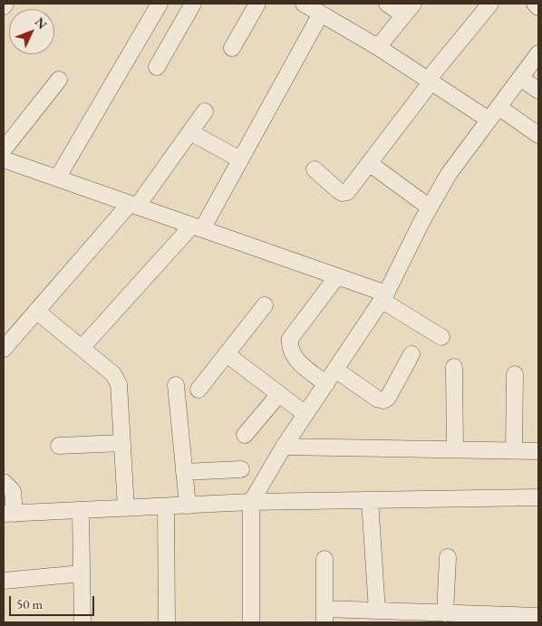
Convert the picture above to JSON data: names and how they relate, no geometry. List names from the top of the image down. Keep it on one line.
{"scale_bar":"50 m","north":"top right"}
